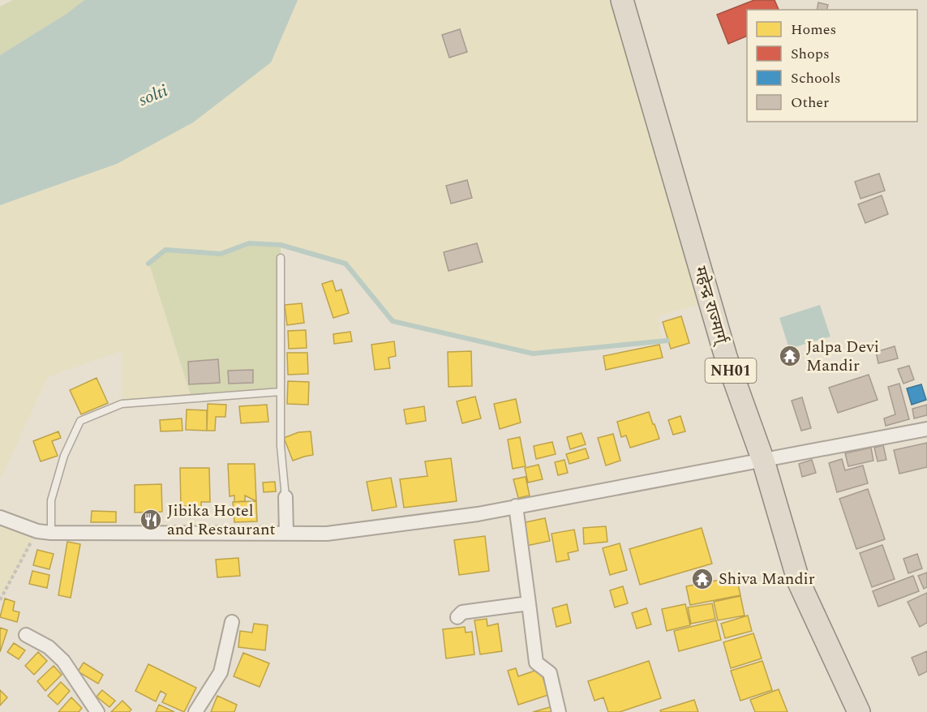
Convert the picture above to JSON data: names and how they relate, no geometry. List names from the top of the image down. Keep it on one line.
{"streets":{"highway":["महेन्द्र राज्मार्ग्","NH01"]},"water":["solti"],"places":{"temple":["Jalpa Devi Mandir","Shiva Mandir"],"restaurant":["Jibika Hotel and Restaurant"]},"legend":["Homes","Shops","Schools","Other"]}
